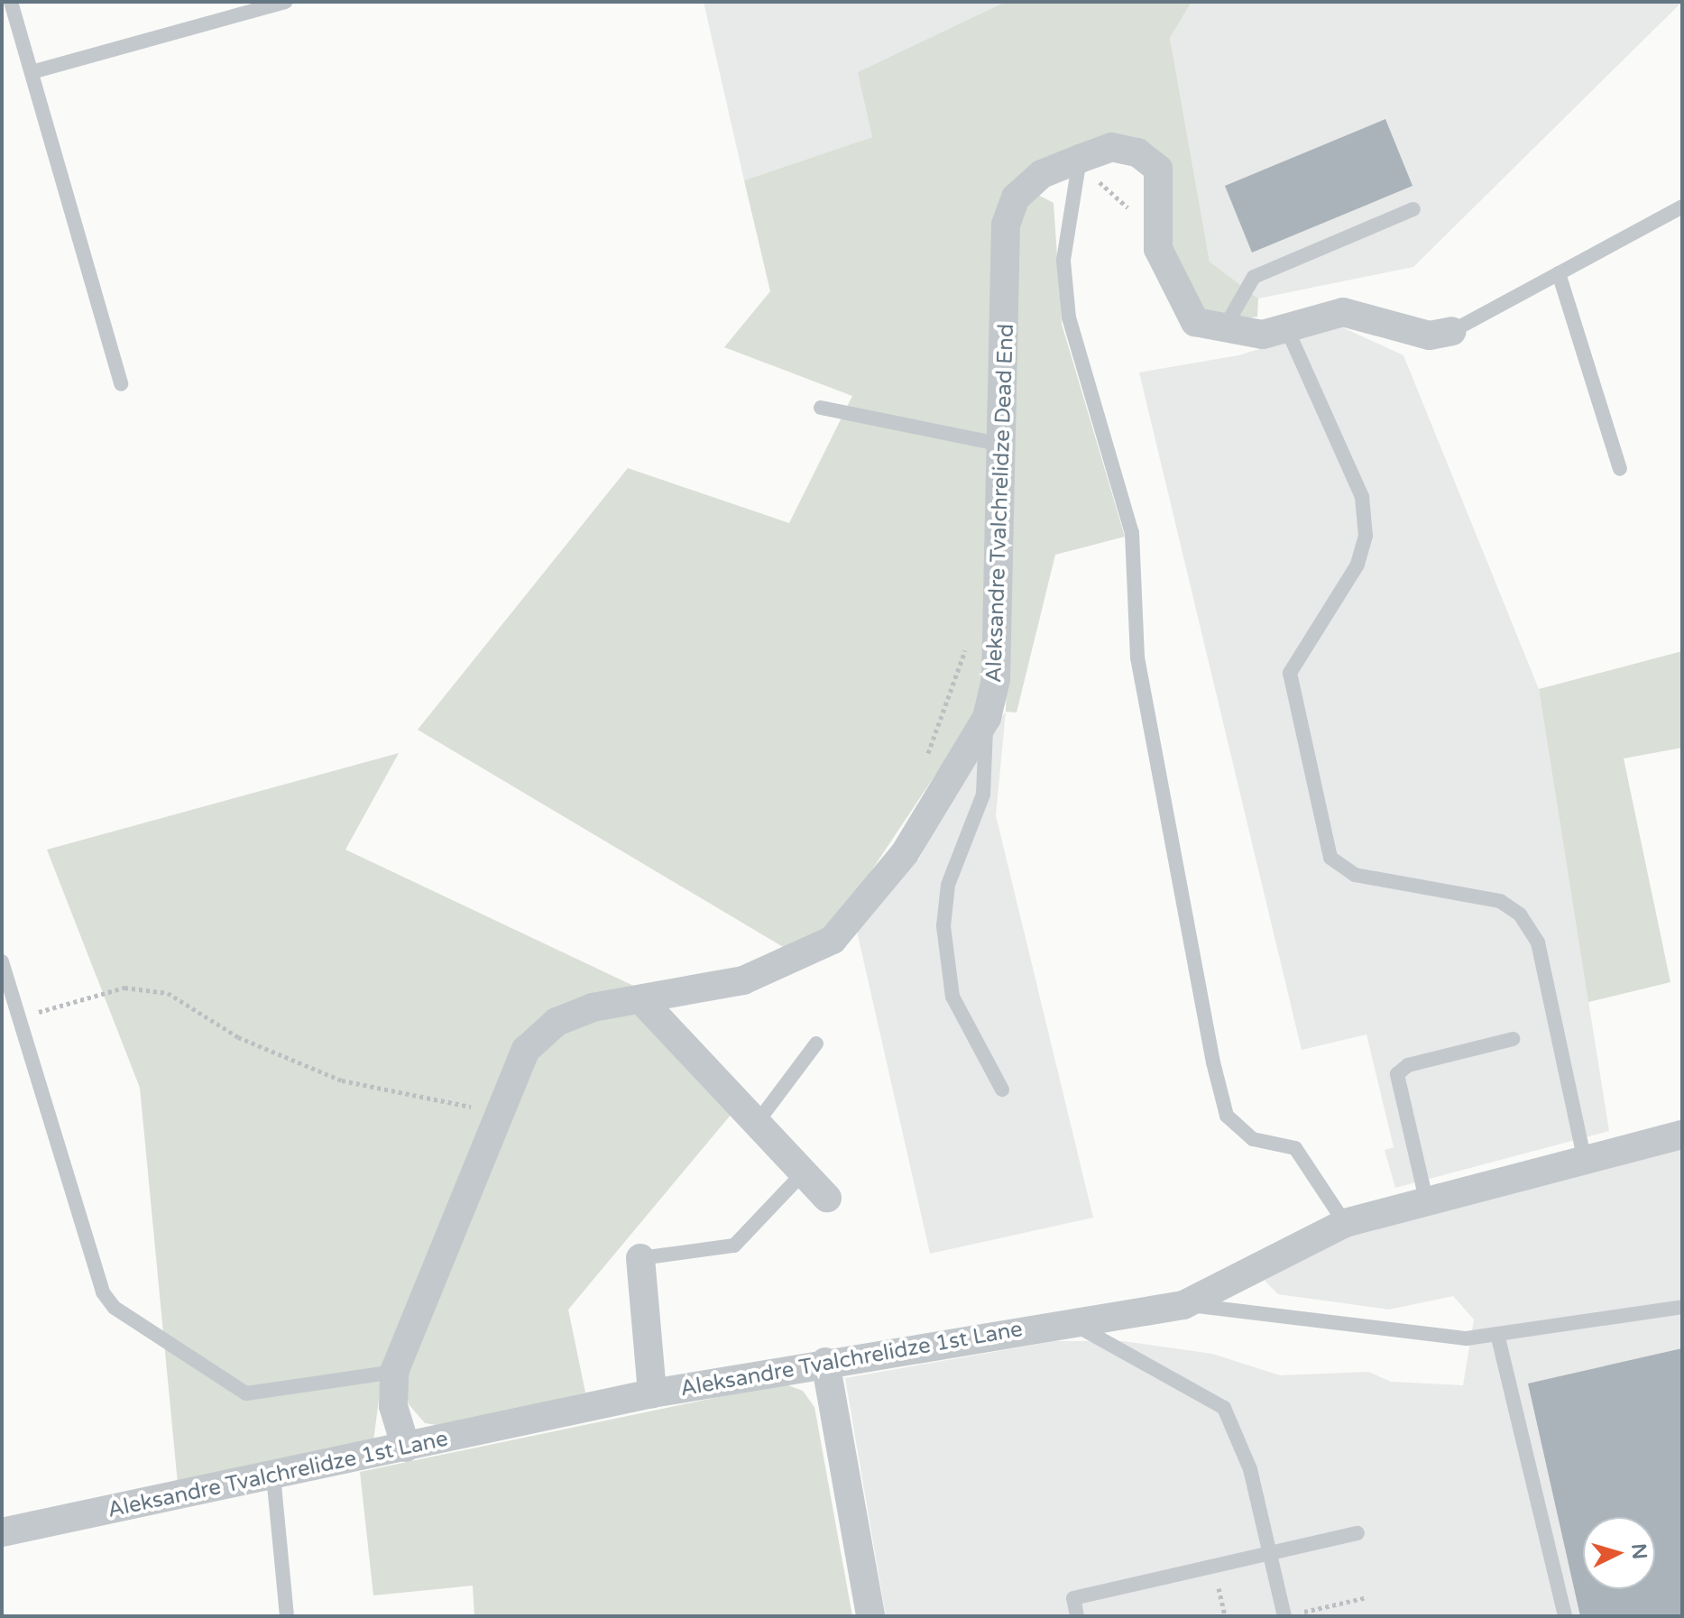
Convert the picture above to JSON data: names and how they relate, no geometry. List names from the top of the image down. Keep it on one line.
{"streets":{"street":["Aleksandre Tvalchrelidze Dead End","Aleksandre Tvalchrelidze 1st Lane"]},"crossings":[["Aleksandre Tvalchrelidze Dead End","Aleksandre Tvalchrelidze 1st Lane"]],"north":"right"}
